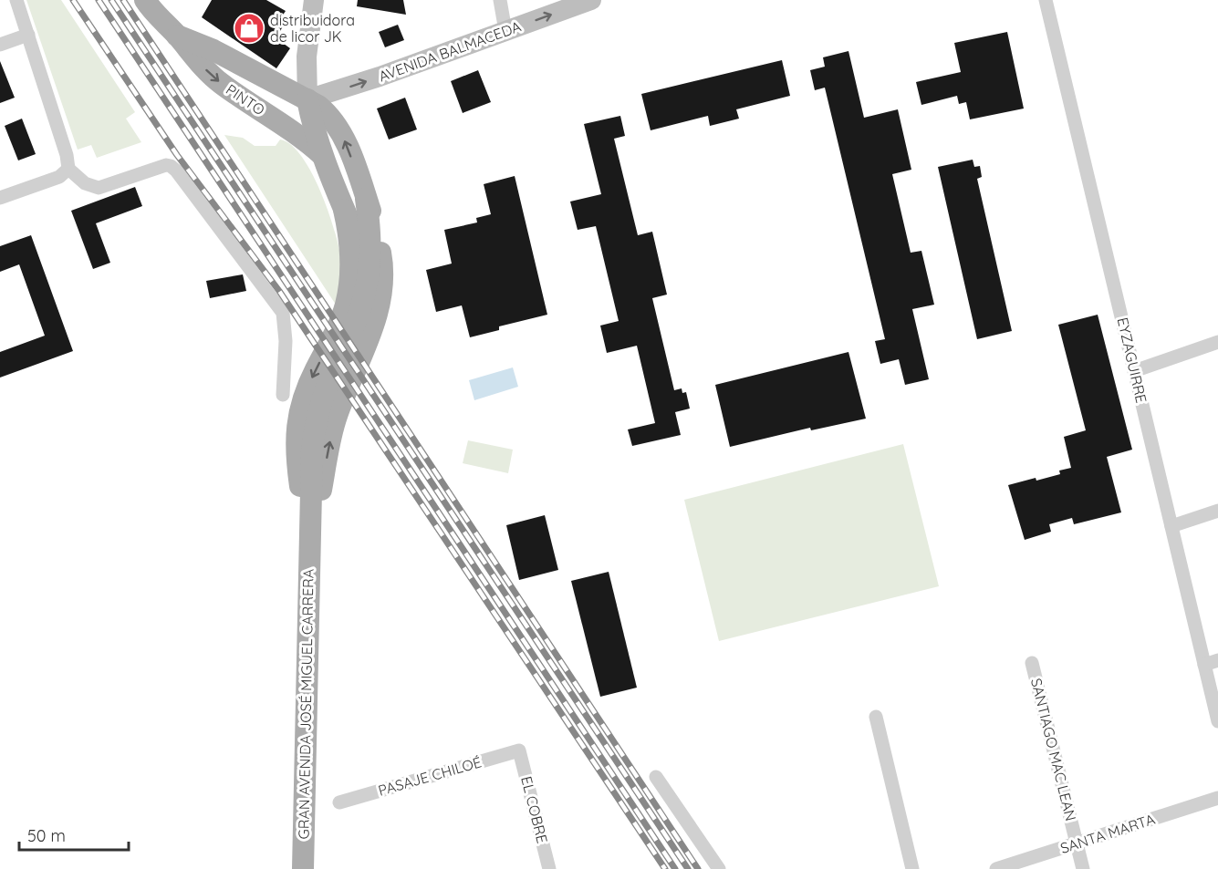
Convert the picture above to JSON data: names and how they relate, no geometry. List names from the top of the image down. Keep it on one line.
{"streets":{"main road":["AVENIDA BALMACEDA","PINTO","GRAN AVENIDA JOSÉ MIGUEL CARRERA"],"street":["EYZAGUIRRE","SANTIAGO MAC LEAN","PASAJE CHILOÉ","EL COBRE","SANTA MARTA"]},"crossings":[["AVENIDA BALMACEDA","PINTO"],["AVENIDA BALMACEDA","GRAN AVENIDA JOSÉ MIGUEL CARRERA"],["PINTO","GRAN AVENIDA JOSÉ MIGUEL CARRERA"],["SANTIAGO MAC LEAN","SANTA MARTA"],["PASAJE CHILOÉ","EL COBRE"]],"one_way":["AVENIDA BALMACEDA"],"places":{"shop":["distribuidora de licor JK"]},"scale_bar":"50 m"}
